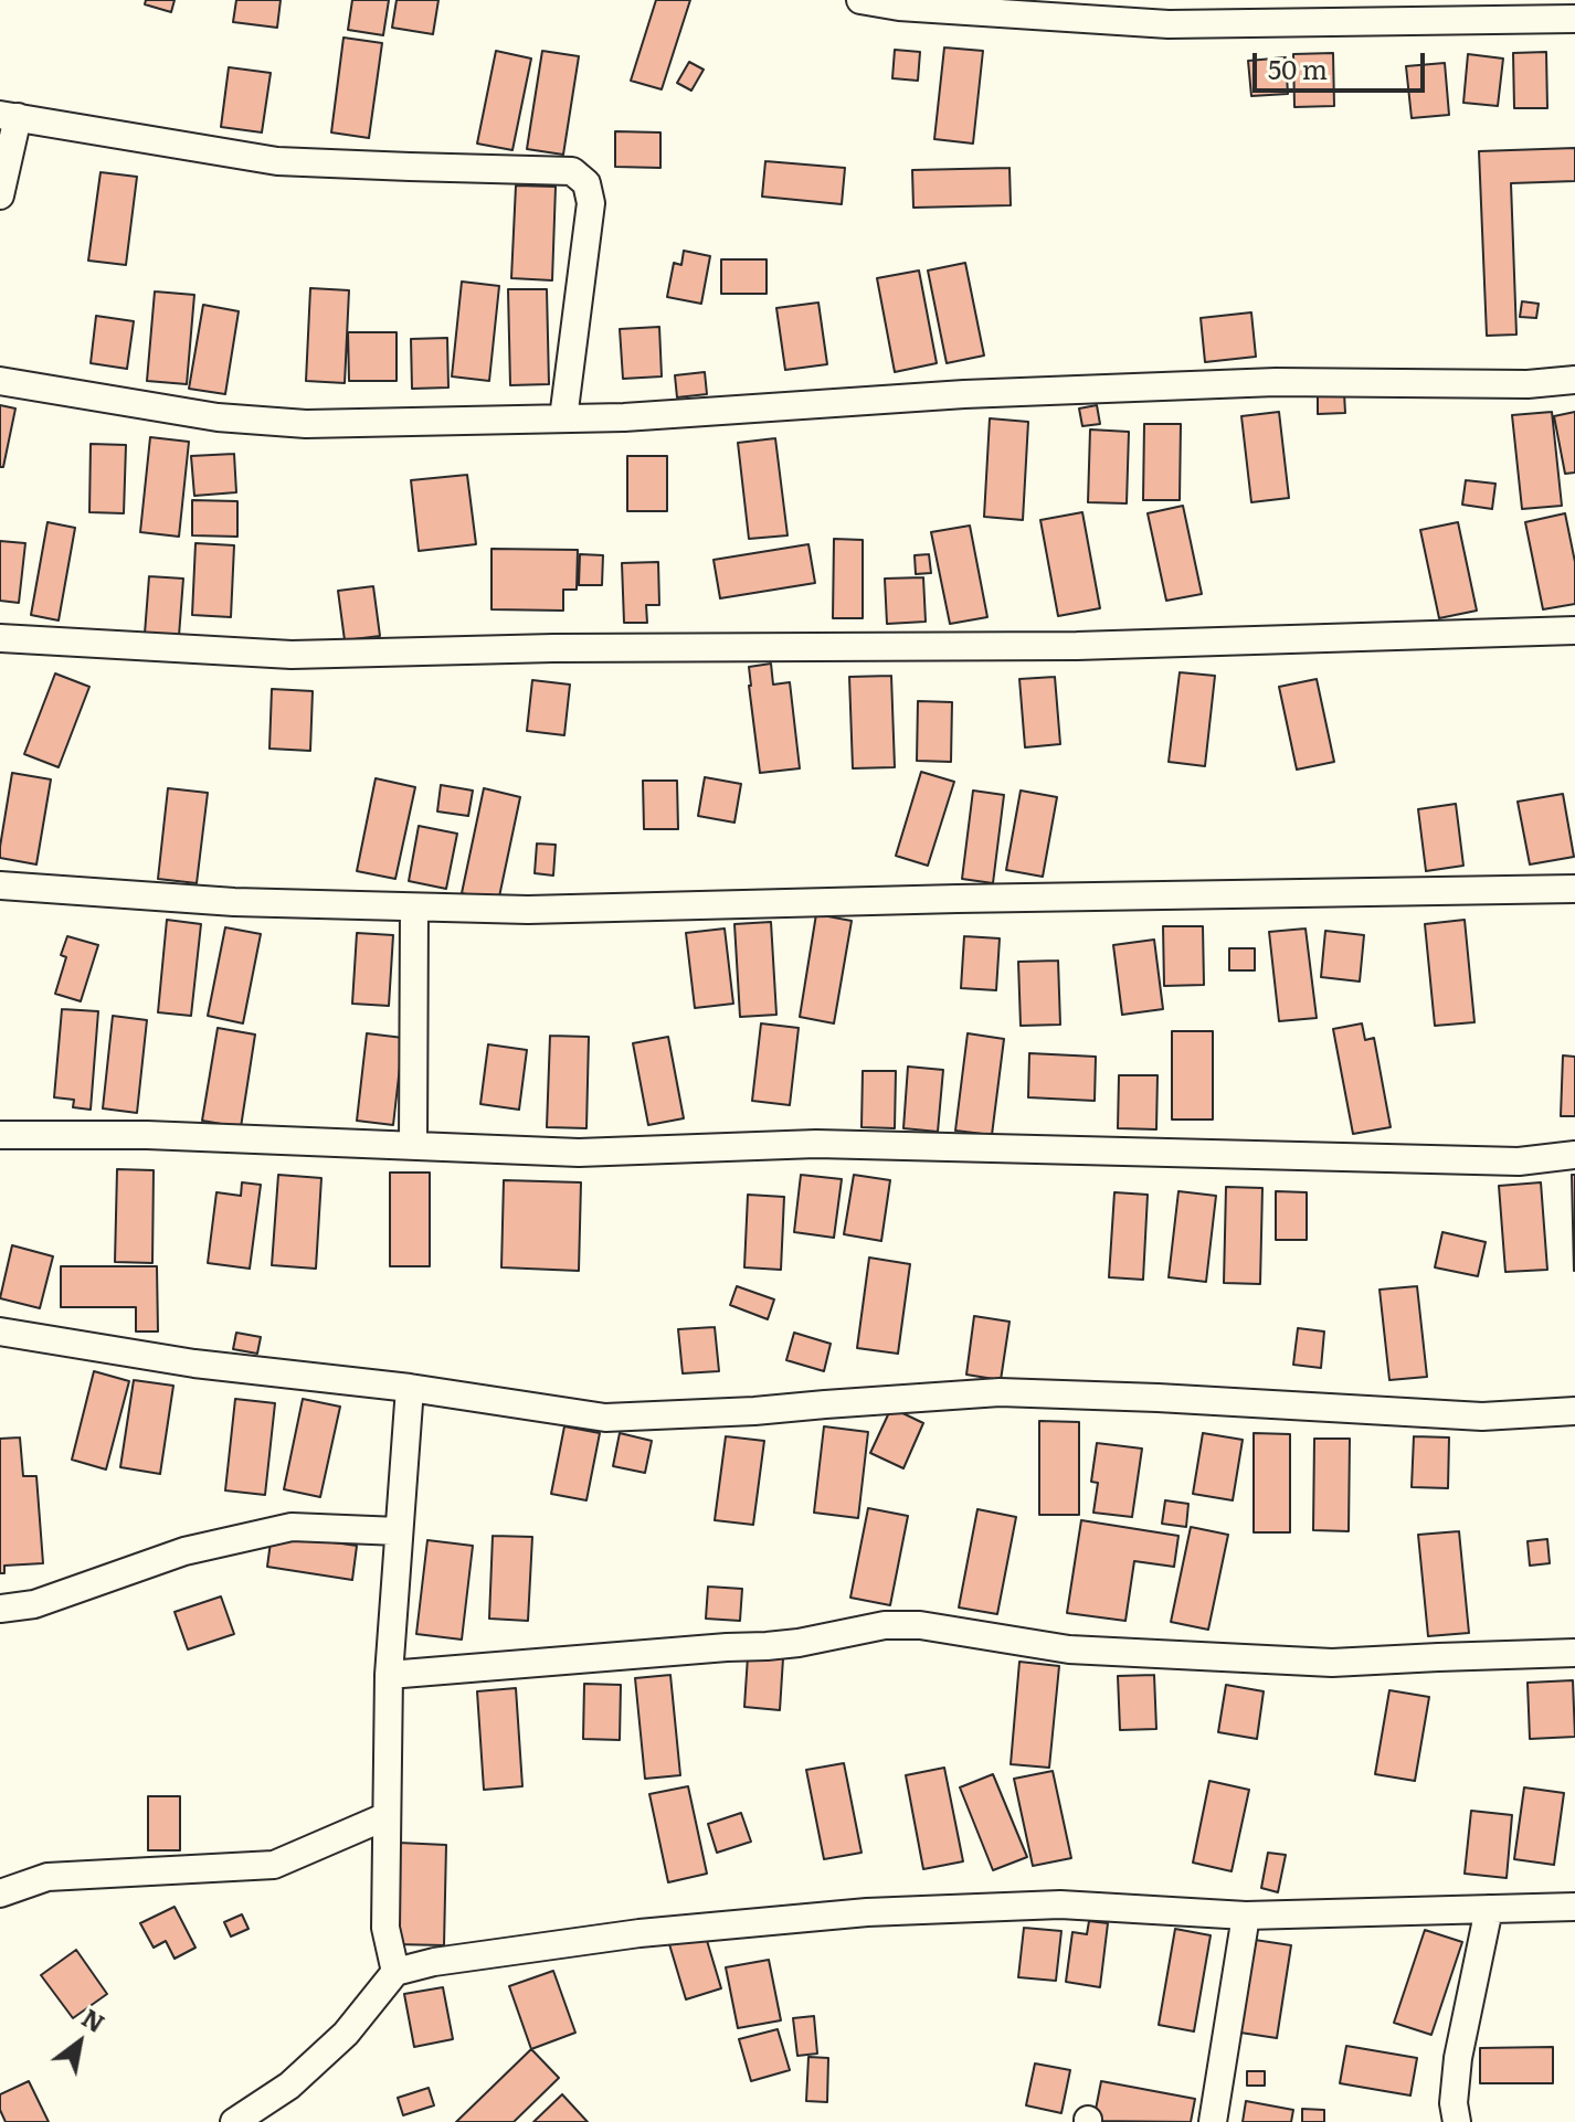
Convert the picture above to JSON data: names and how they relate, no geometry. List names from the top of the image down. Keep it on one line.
{"scale_bar":"50 m","north":"top right"}
